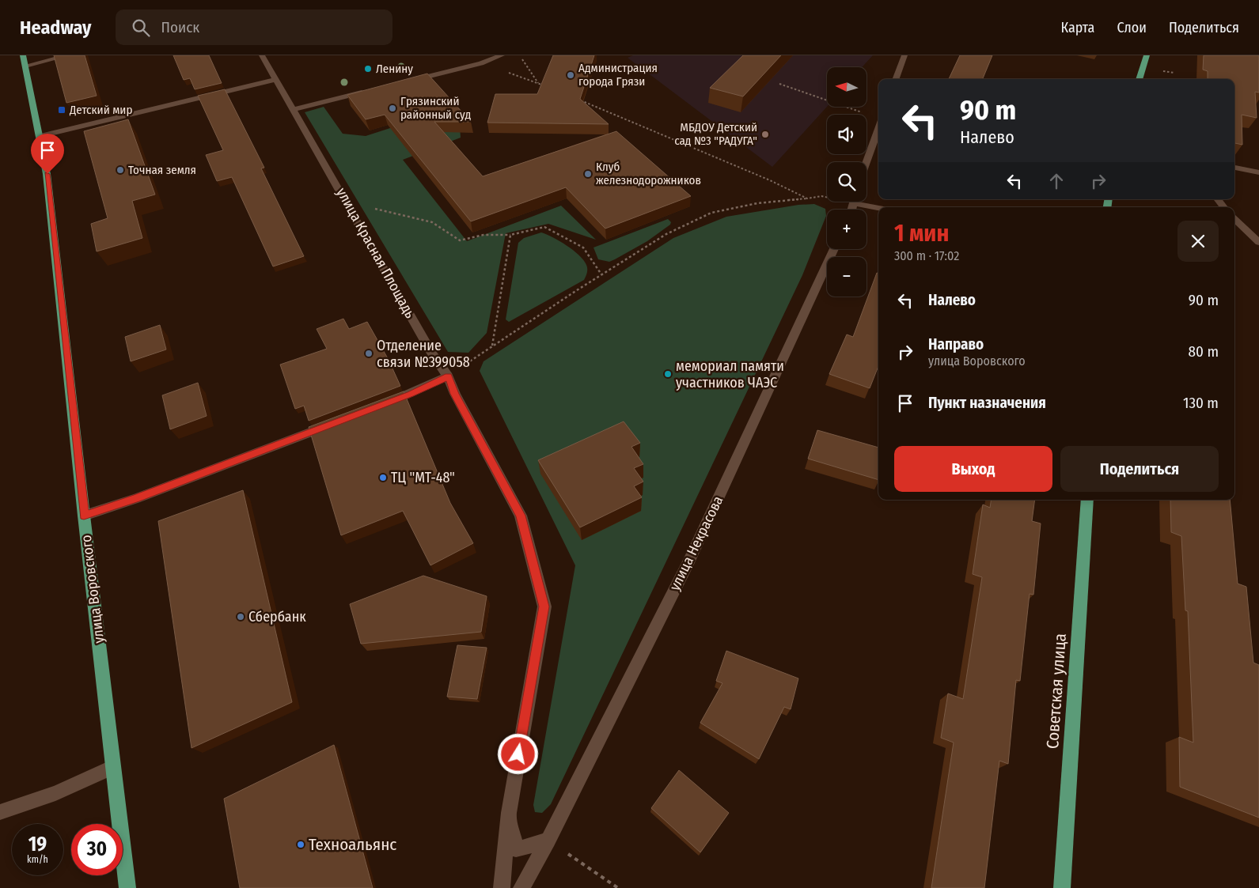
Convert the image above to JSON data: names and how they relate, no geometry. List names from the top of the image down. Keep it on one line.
{"streets":{"main road":["улица Воровского","Советская улица"],"street":["улица Красная Площадь","улица Некрасова"]},"places":{"other":["Ленину","Администрация города Грязи","Грязинский районный суд","МБДОУ Детский сад №3 \"РАДУГА\"","Точная земля","Клуб железнодорожников","Отделение связи №399058","мемориал памяти участников ЧАЭС","ТЦ \"МТ-48\"","Сбербанк","Техноальянс"],"transit":["Детский мир"]},"north":"left","page":{"header":"Headway","search":"Поиск","nav":["Карта","Слои","Поделиться"],"map_buttons":["+","−"],"turn":["90 m","Налево"],"heading":["1 мин","300 m · 17:02"],"list":[{"name":"Налево","value":"90 m"},{"name":"Направо","note":"улица Воровского","value":"80 m"},{"name":"Пункт назначения","value":"130 m"}],"buttons":["Выход","Поделиться"],"speed":"19 km/h","limit":"30"}}
